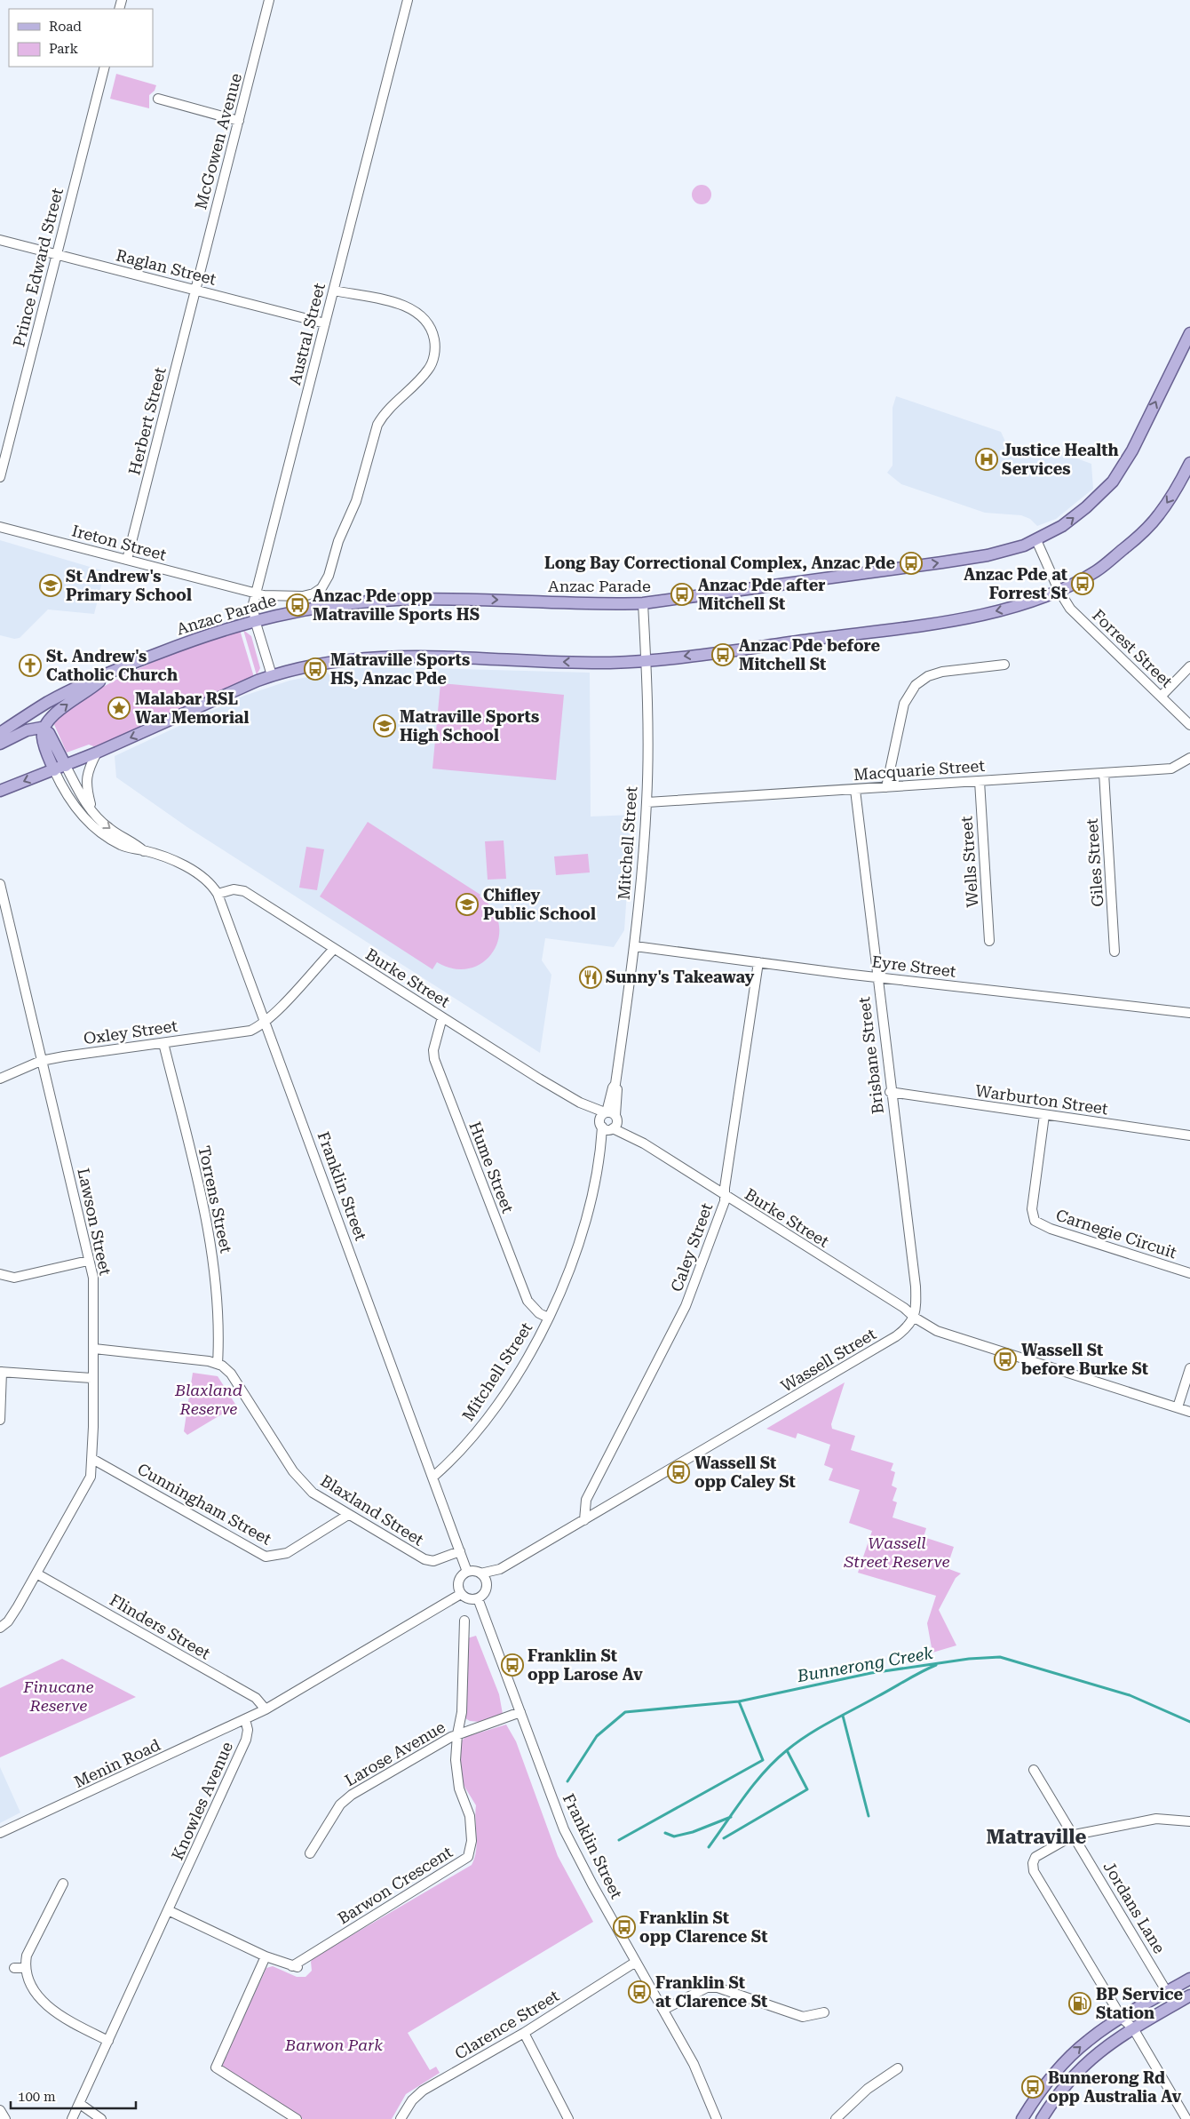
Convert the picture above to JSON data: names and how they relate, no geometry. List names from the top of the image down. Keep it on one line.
{"streets":{"main road":["Anzac Parade"],"street":["McGowen Avenue","Prince Edward Street","Raglan Street","Austral Street","Herbert Street","Ireton Street","Forrest Street","Macquarie Street","Mitchell Street","Wells Street","Giles Street","Eyre Street","Burke Street","Oxley Street","Brisbane Street","Warburton Street","Hume Street","Franklin Street","Torrens Street","Lawson Street","Carnegie Circuit","Caley Street","Wassell Street","Cunningham Street","Blaxland Street","Flinders Street","Larose Avenue","Menin Road","Knowles Avenue","Barwon Crescent","Jordans Lane","Clarence Street"]},"crossings":[["McGowen Avenue","Raglan Street"],["McGowen Avenue","Herbert Street"],["Prince Edward Street","Raglan Street"],["Raglan Street","Austral Street"],["Raglan Street","Herbert Street"],["Austral Street","Ireton Street"],["Austral Street","Anzac Parade"],["Herbert Street","Ireton Street"],["Anzac Parade","Forrest Street"],["Anzac Parade","Mitchell Street"],["Macquarie Street","Mitchell Street"],["Macquarie Street","Wells Street"],["Macquarie Street","Giles Street"],["Macquarie Street","Brisbane Street"],["Mitchell Street","Eyre Street"],["Mitchell Street","Burke Street"],["Mitchell Street","Hume Street"],["Mitchell Street","Franklin Street"],["Eyre Street","Brisbane Street"],["Eyre Street","Caley Street"],["Burke Street","Oxley Street"],["Burke Street","Brisbane Street"],["Burke Street","Hume Street"],["Burke Street","Franklin Street"],["Burke Street","Caley Street"],["Burke Street","Wassell Street"],["Oxley Street","Franklin Street"],["Oxley Street","Torrens Street"],["Oxley Street","Lawson Street"],["Brisbane Street","Warburton Street"],["Brisbane Street","Wassell Street"],["Warburton Street","Carnegie Circuit"],["Franklin Street","Wassell Street"],["Franklin Street","Blaxland Street"],["Franklin Street","Larose Avenue"],["Franklin Street","Clarence Street"],["Torrens Street","Blaxland Street"],["Lawson Street","Cunningham Street"],["Lawson Street","Flinders Street"],["Caley Street","Wassell Street"],["Cunningham Street","Blaxland Street"],["Larose Avenue","Barwon Crescent"],["Menin Road","Knowles Avenue"],["Knowles Avenue","Barwon Crescent"]],"districts":["Matraville"],"water":["Bunnerong Creek"],"parks":["Blaxland Reserve","Wassell Street Reserve","Finucane Reserve","Barwon Park"],"places":{"hospital":["Justice Health Services"],"bus stop":["Long Bay Correctional Complex, Anzac Pde","Anzac Pde at Forrest St","Anzac Pde after Mitchell St","Anzac Pde opp Matraville Sports HS","Anzac Pde before Mitchell St","Matraville Sports HS, Anzac Pde","Wassell St before Burke St","Wassell St opp Caley St","Franklin St opp Larose Av","Franklin St opp Clarence St","Franklin St at Clarence St","Bunnerong Rd opp Australia Av"],"school or university":["St Andrew's Primary School","Matraville Sports High School","Chifley Public School"],"church":["St. Andrew's Catholic Church"],"place":["Malabar RSL War Memorial"],"restaurant":["Sunny's Takeaway"],"fuel station":["BP Service Station"]},"legend":["Road","Park"],"scale_bar":"100 m"}
